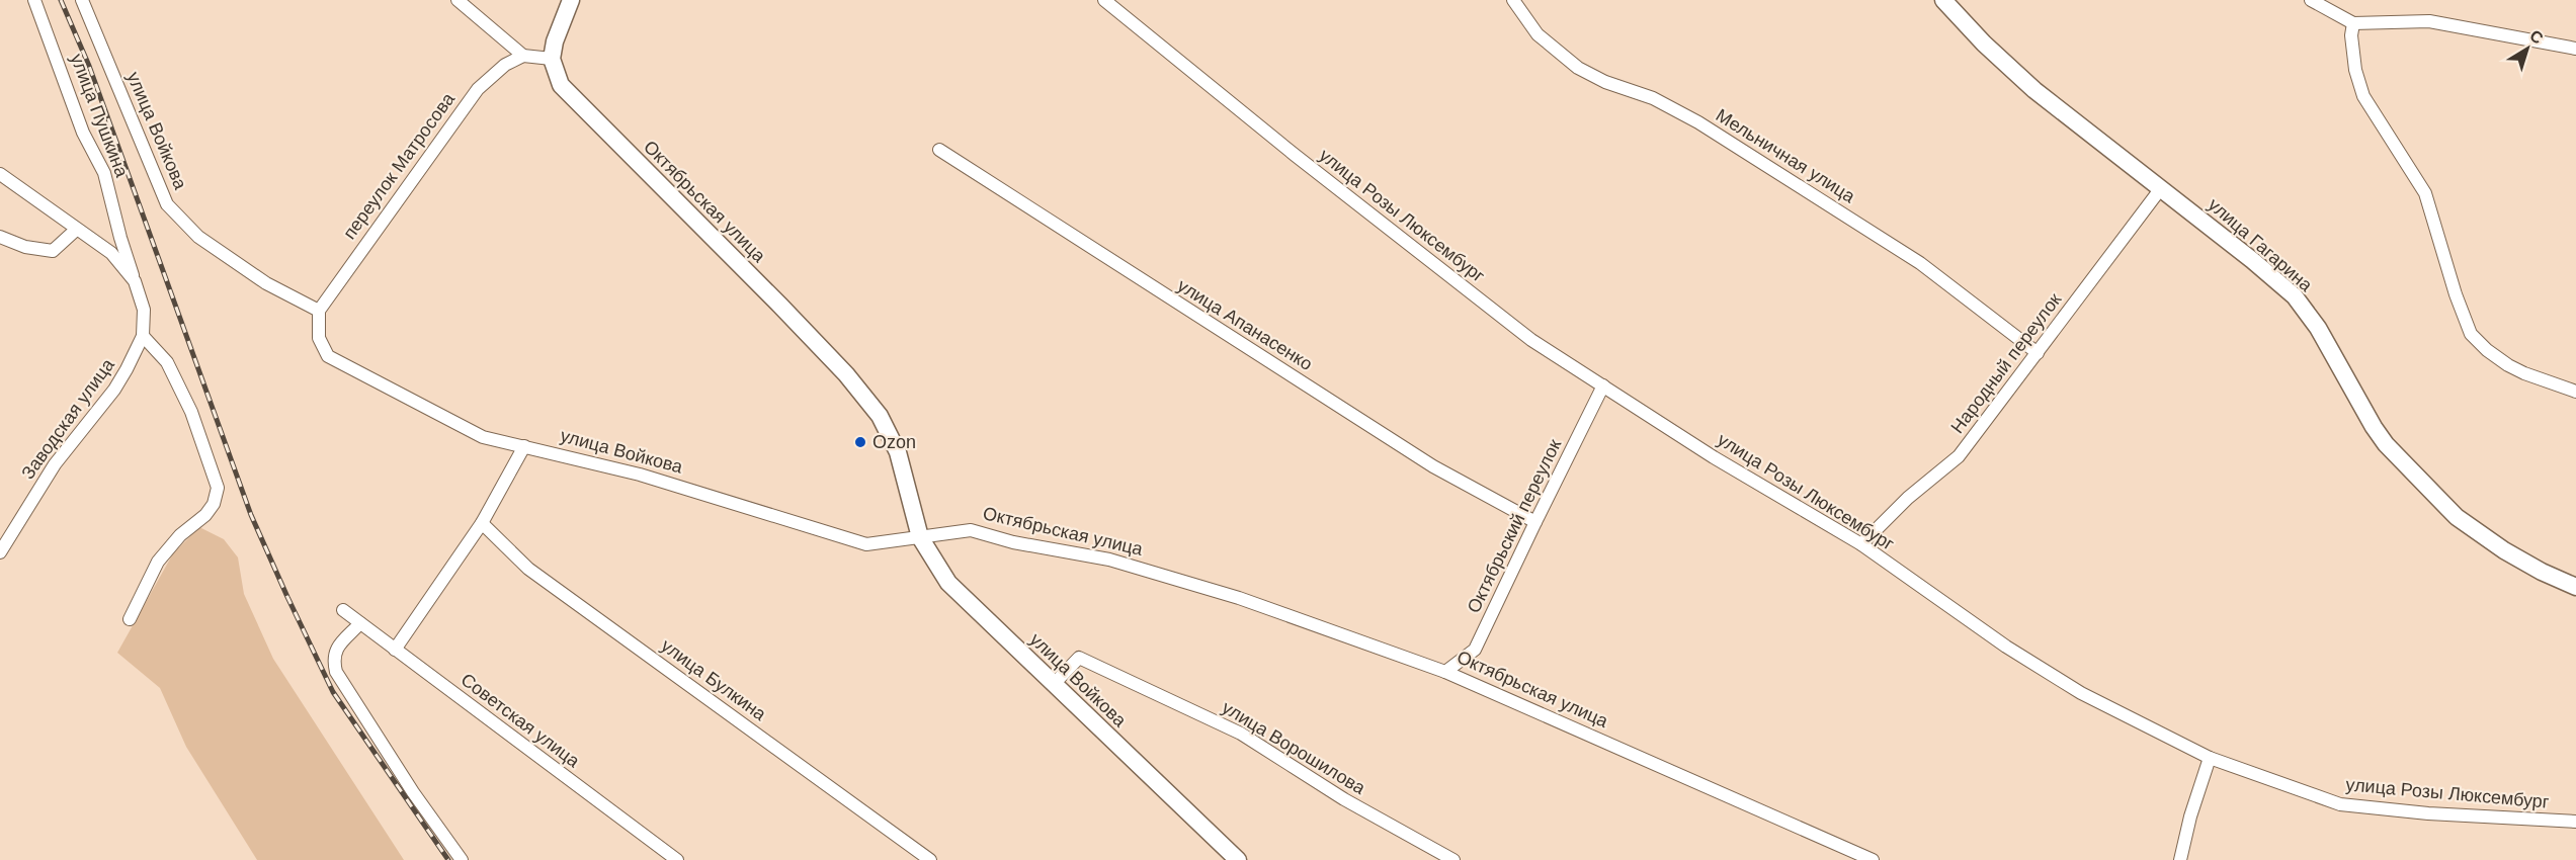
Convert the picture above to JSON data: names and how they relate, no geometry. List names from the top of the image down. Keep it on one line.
{"streets":{"main road":["улица Войкова","Октябрьская улица","улица Гагарина"],"street":["улица Пушкина","Мельничная улица","переулок Матросова","улица Розы Люксембург","улица Апанасенко","Народный переулок","Заводская улица","Октябрьский переулок","улица Булкина","Советская улица","улица Ворошилова"]},"crossings":[["улица Пушкина","Заводская улица"],["улица Войкова","переулок Матросова"],["улица Войкова","Октябрьская улица"],["улица Войкова","улица Ворошилова"],["Мельничная улица","Народный переулок"],["Октябрьская улица","Октябрьский переулок"],["улица Розы Люксембург","Народный переулок"],["улица Розы Люксембург","Октябрьский переулок"],["улица Гагарина","Народный переулок"],["улица Апанасенко","Октябрьский переулок"]],"places":["Ozon"],"north":"top right"}
